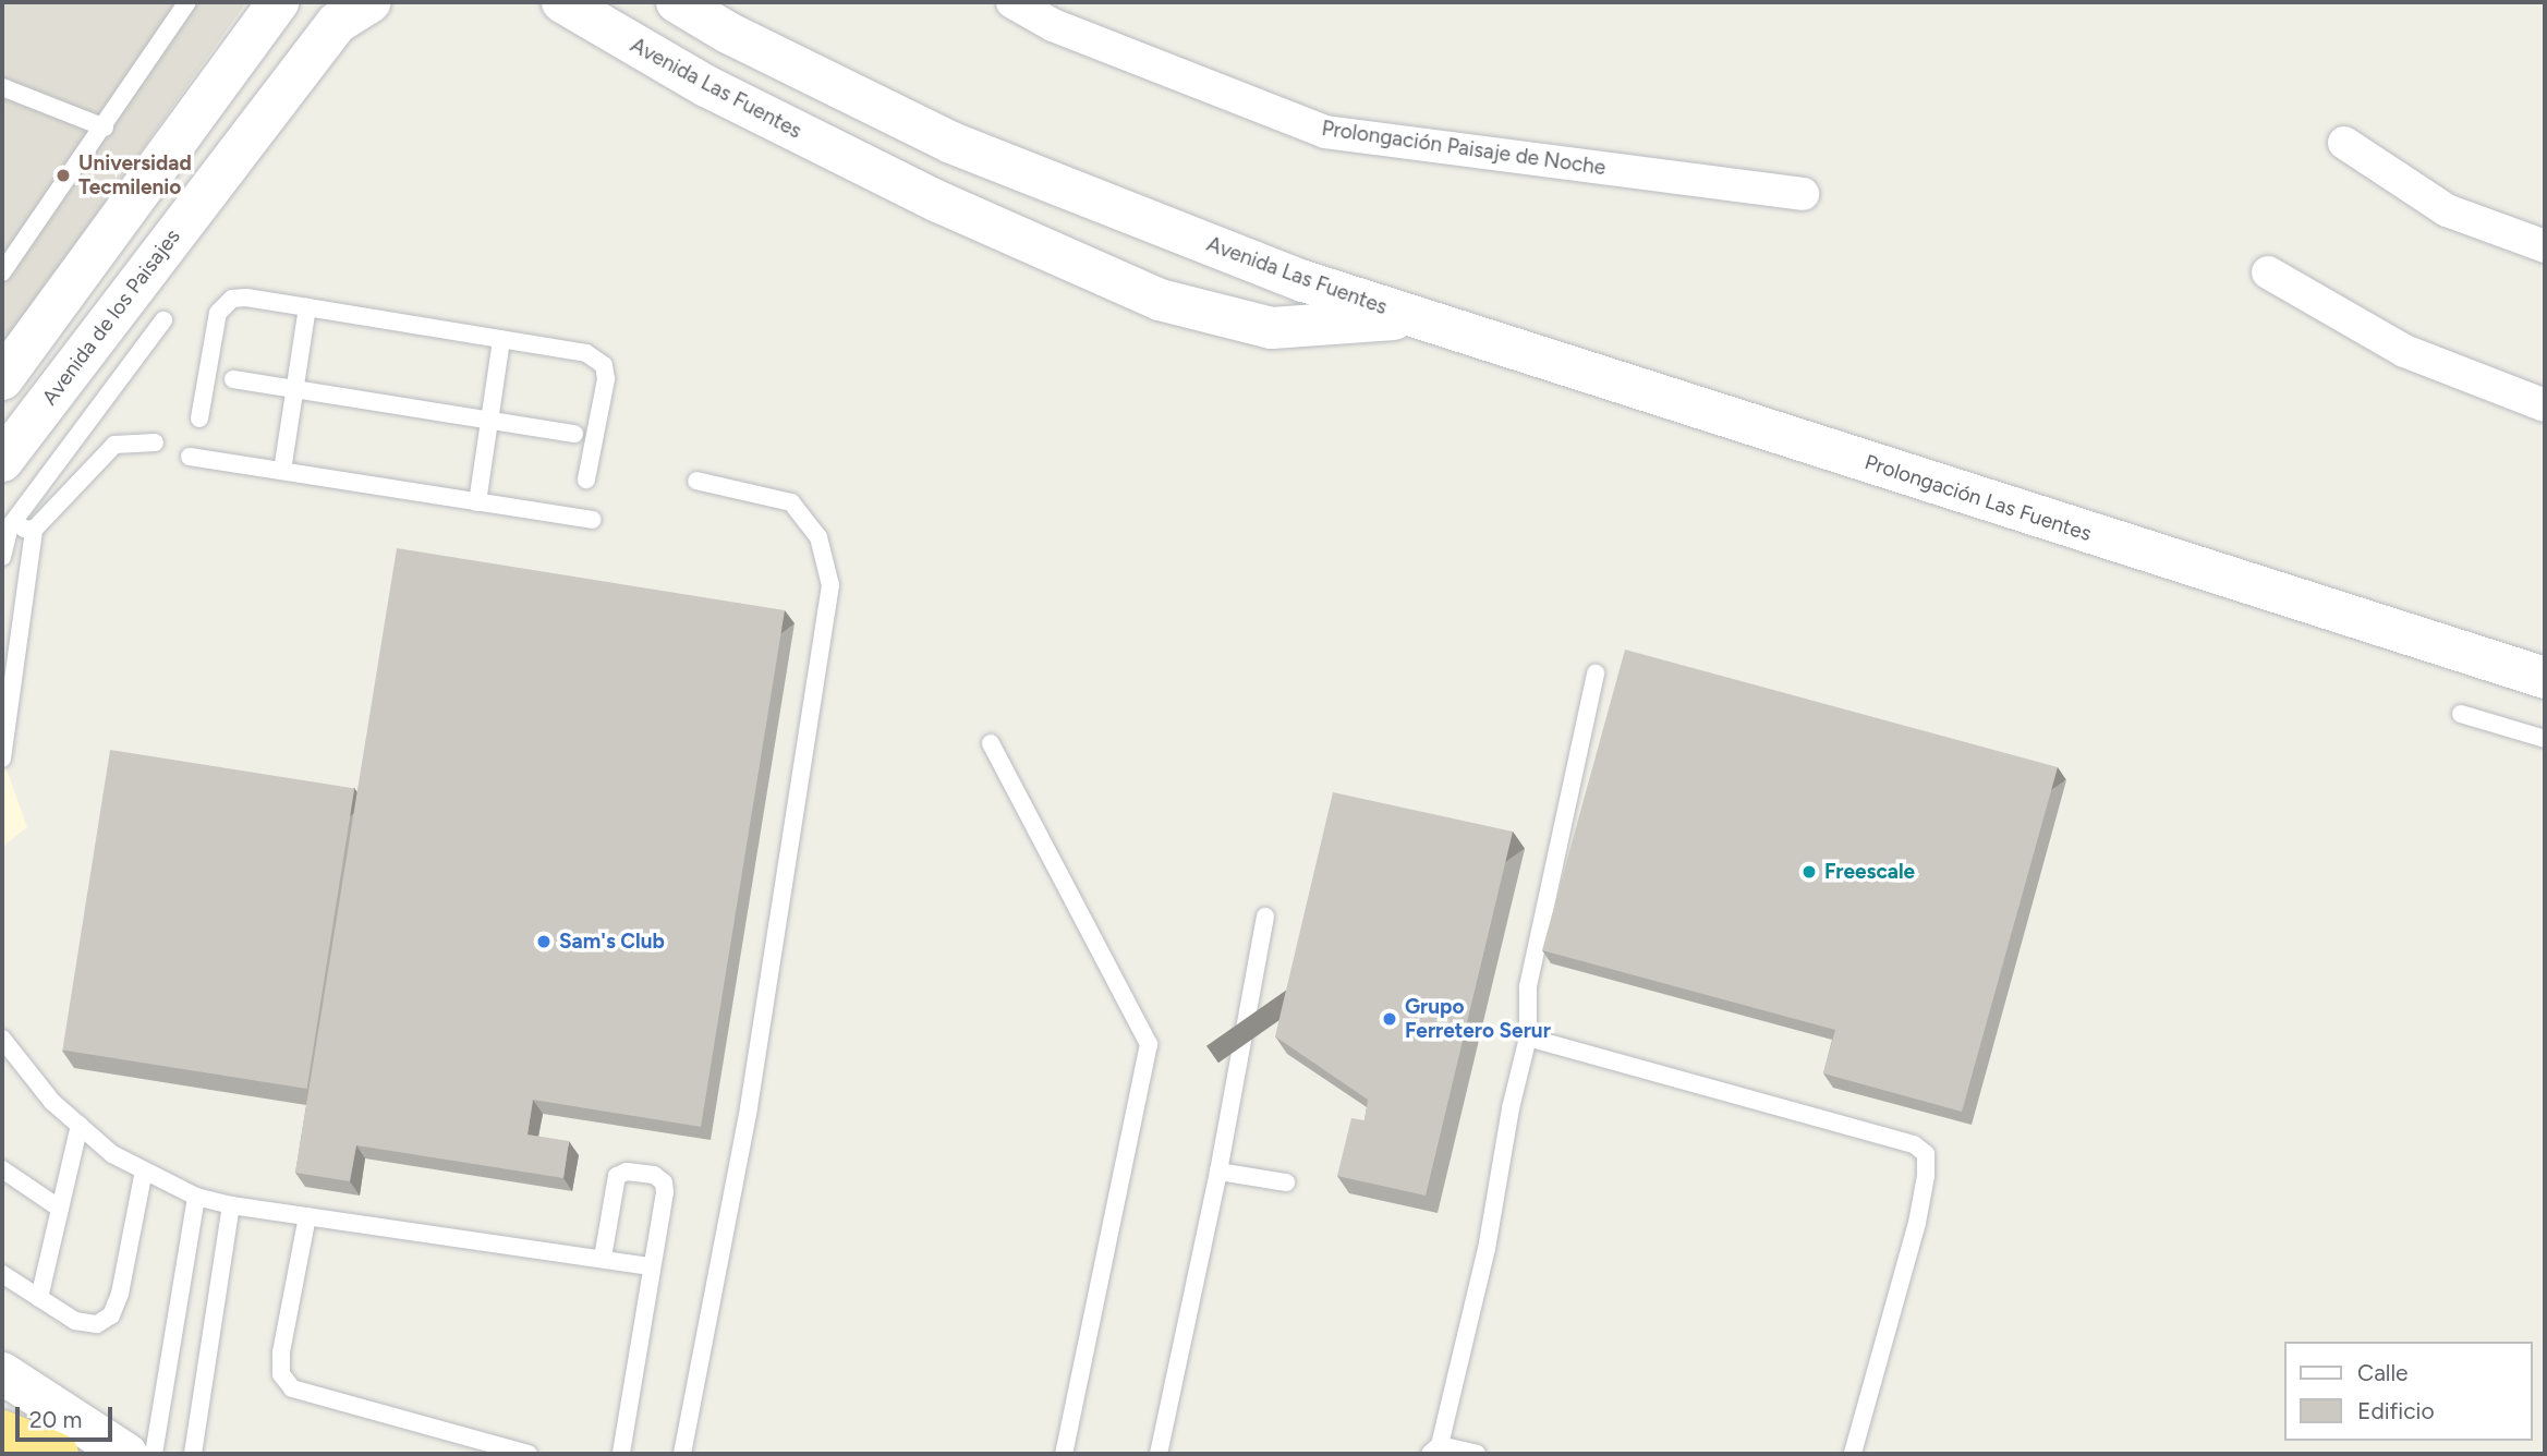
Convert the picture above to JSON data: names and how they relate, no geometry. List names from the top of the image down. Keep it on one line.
{"streets":{"street":["Avenida Las Fuentes","Prolongación Paisaje de Noche","Avenida de los Paisajes","Prolongación Las Fuentes"]},"crossings":[["Avenida Las Fuentes","Prolongación Las Fuentes"]],"places":["Universidad Tecmilenio","Freescale","Sam's Club","Grupo Ferretero Serur"],"legend":["Calle","Edificio"],"scale_bar":"20 m"}
